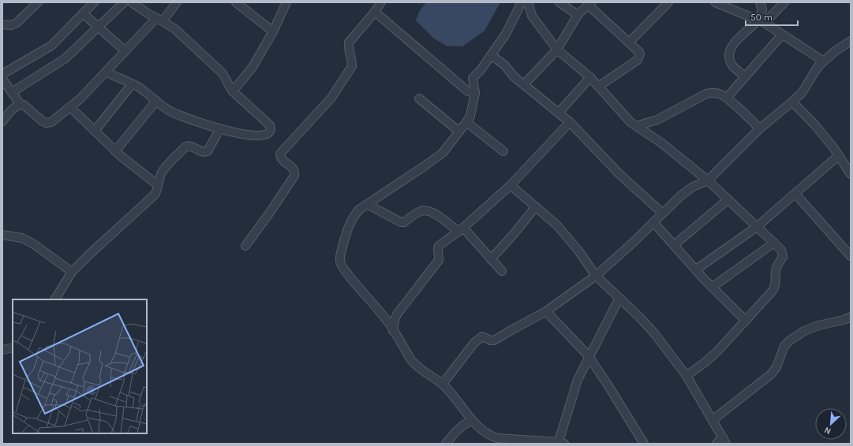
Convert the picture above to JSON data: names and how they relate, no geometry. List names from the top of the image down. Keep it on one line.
{"scale_bar":"50 m","north":"bottom left"}
